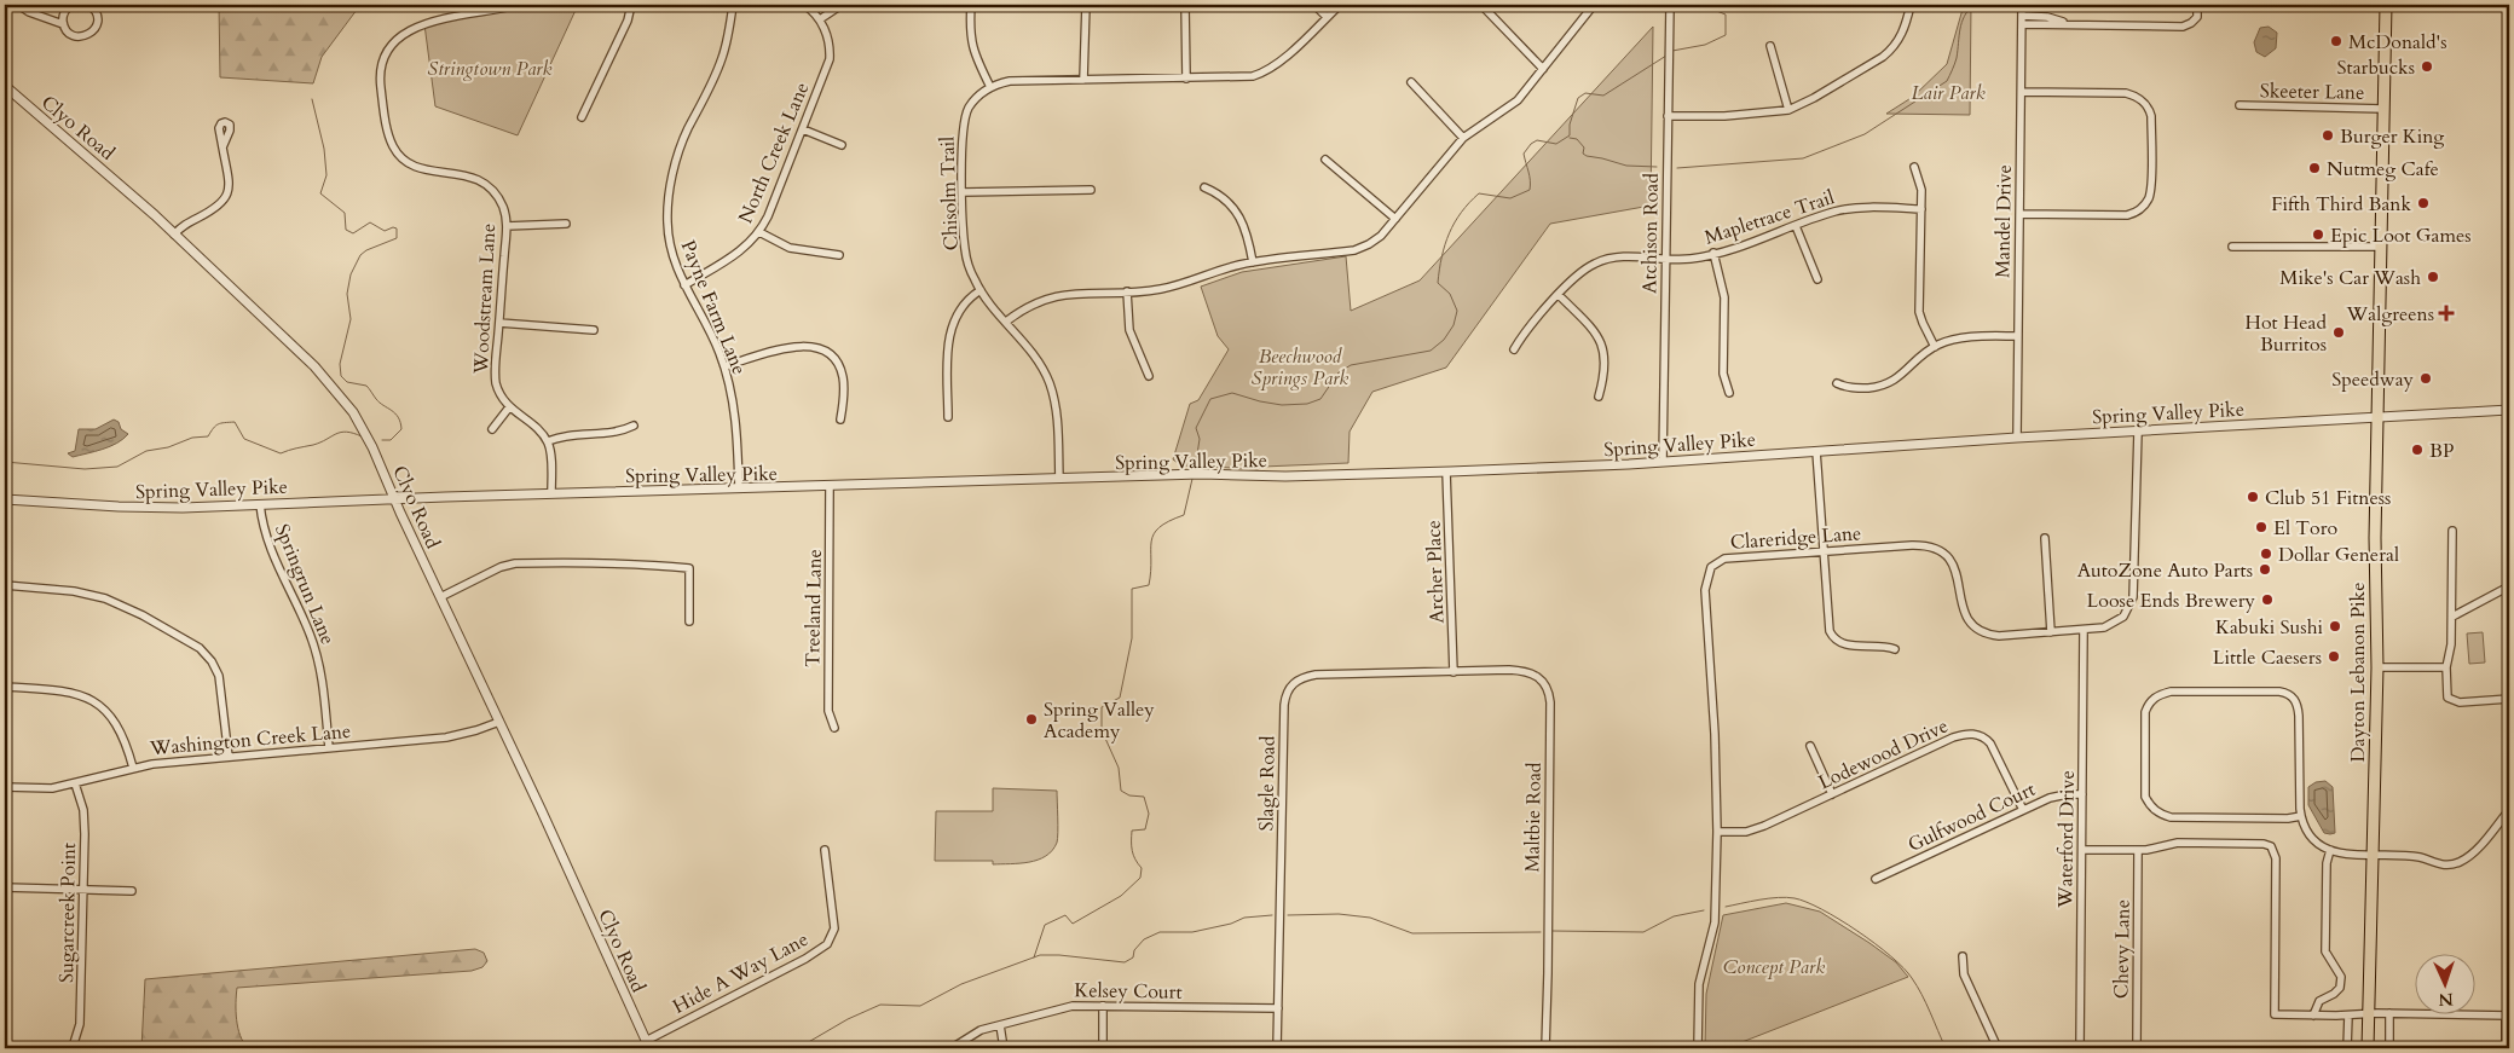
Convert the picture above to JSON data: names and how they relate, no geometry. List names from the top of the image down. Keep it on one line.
{"streets":{"main road":["Dayton Lebanon Pike"],"street":["Skeeter Lane","Clyo Road","North Creek Lane","Chisolm Trail","Mapletrace Trail","Mandel Drive","Atchison Road","Woodstream Lane","Payne Farm Lane","Spring Valley Pike","Clareridge Lane","Archer Place","Springrun Lane","Treeland Lane","Washington Creek Lane","Lodewood Drive","Slagle Road","Gulfwood Court","Maltbie Road","Waterford Drive","Sugarcreek Point","Chevy Lane","Hide A Way Lane","Kelsey Court"]},"crossings":[["Skeeter Lane","Dayton Lebanon Pike"],["Clyo Road","Spring Valley Pike"],["Clyo Road","Washington Creek Lane"],["Clyo Road","Hide A Way Lane"],["North Creek Lane","Payne Farm Lane"],["Chisolm Trail","Spring Valley Pike"],["Mapletrace Trail","Atchison Road"],["Mandel Drive","Spring Valley Pike"],["Atchison Road","Spring Valley Pike"],["Payne Farm Lane","Spring Valley Pike"],["Spring Valley Pike","Clareridge Lane"],["Spring Valley Pike","Archer Place"],["Spring Valley Pike","Springrun Lane"],["Spring Valley Pike","Treeland Lane"],["Spring Valley Pike","Dayton Lebanon Pike"],["Clareridge Lane","Lodewood Drive"],["Clareridge Lane","Waterford Drive"],["Archer Place","Slagle Road"],["Archer Place","Maltbie Road"],["Springrun Lane","Washington Creek Lane"],["Washington Creek Lane","Sugarcreek Point"],["Lodewood Drive","Gulfwood Court"],["Slagle Road","Maltbie Road"],["Slagle Road","Kelsey Court"],["Gulfwood Court","Waterford Drive"]],"parks":["Stringtown Park","Lair Park","Beechwood Springs Park","Concept Park"],"places":{"other":["McDonald's","Starbucks","Burger King","Nutmeg Cafe","Fifth Third Bank","Epic Loot Games","Mike's Car Wash","Hot Head Burritos","Speedway","BP","Club 51 Fitness","El Toro","Dollar General","AutoZone Auto Parts","Loose Ends Brewery","Kabuki Sushi","Little Caesers","Spring Valley Academy"],"health":["Walgreens"]},"north":"bottom"}
